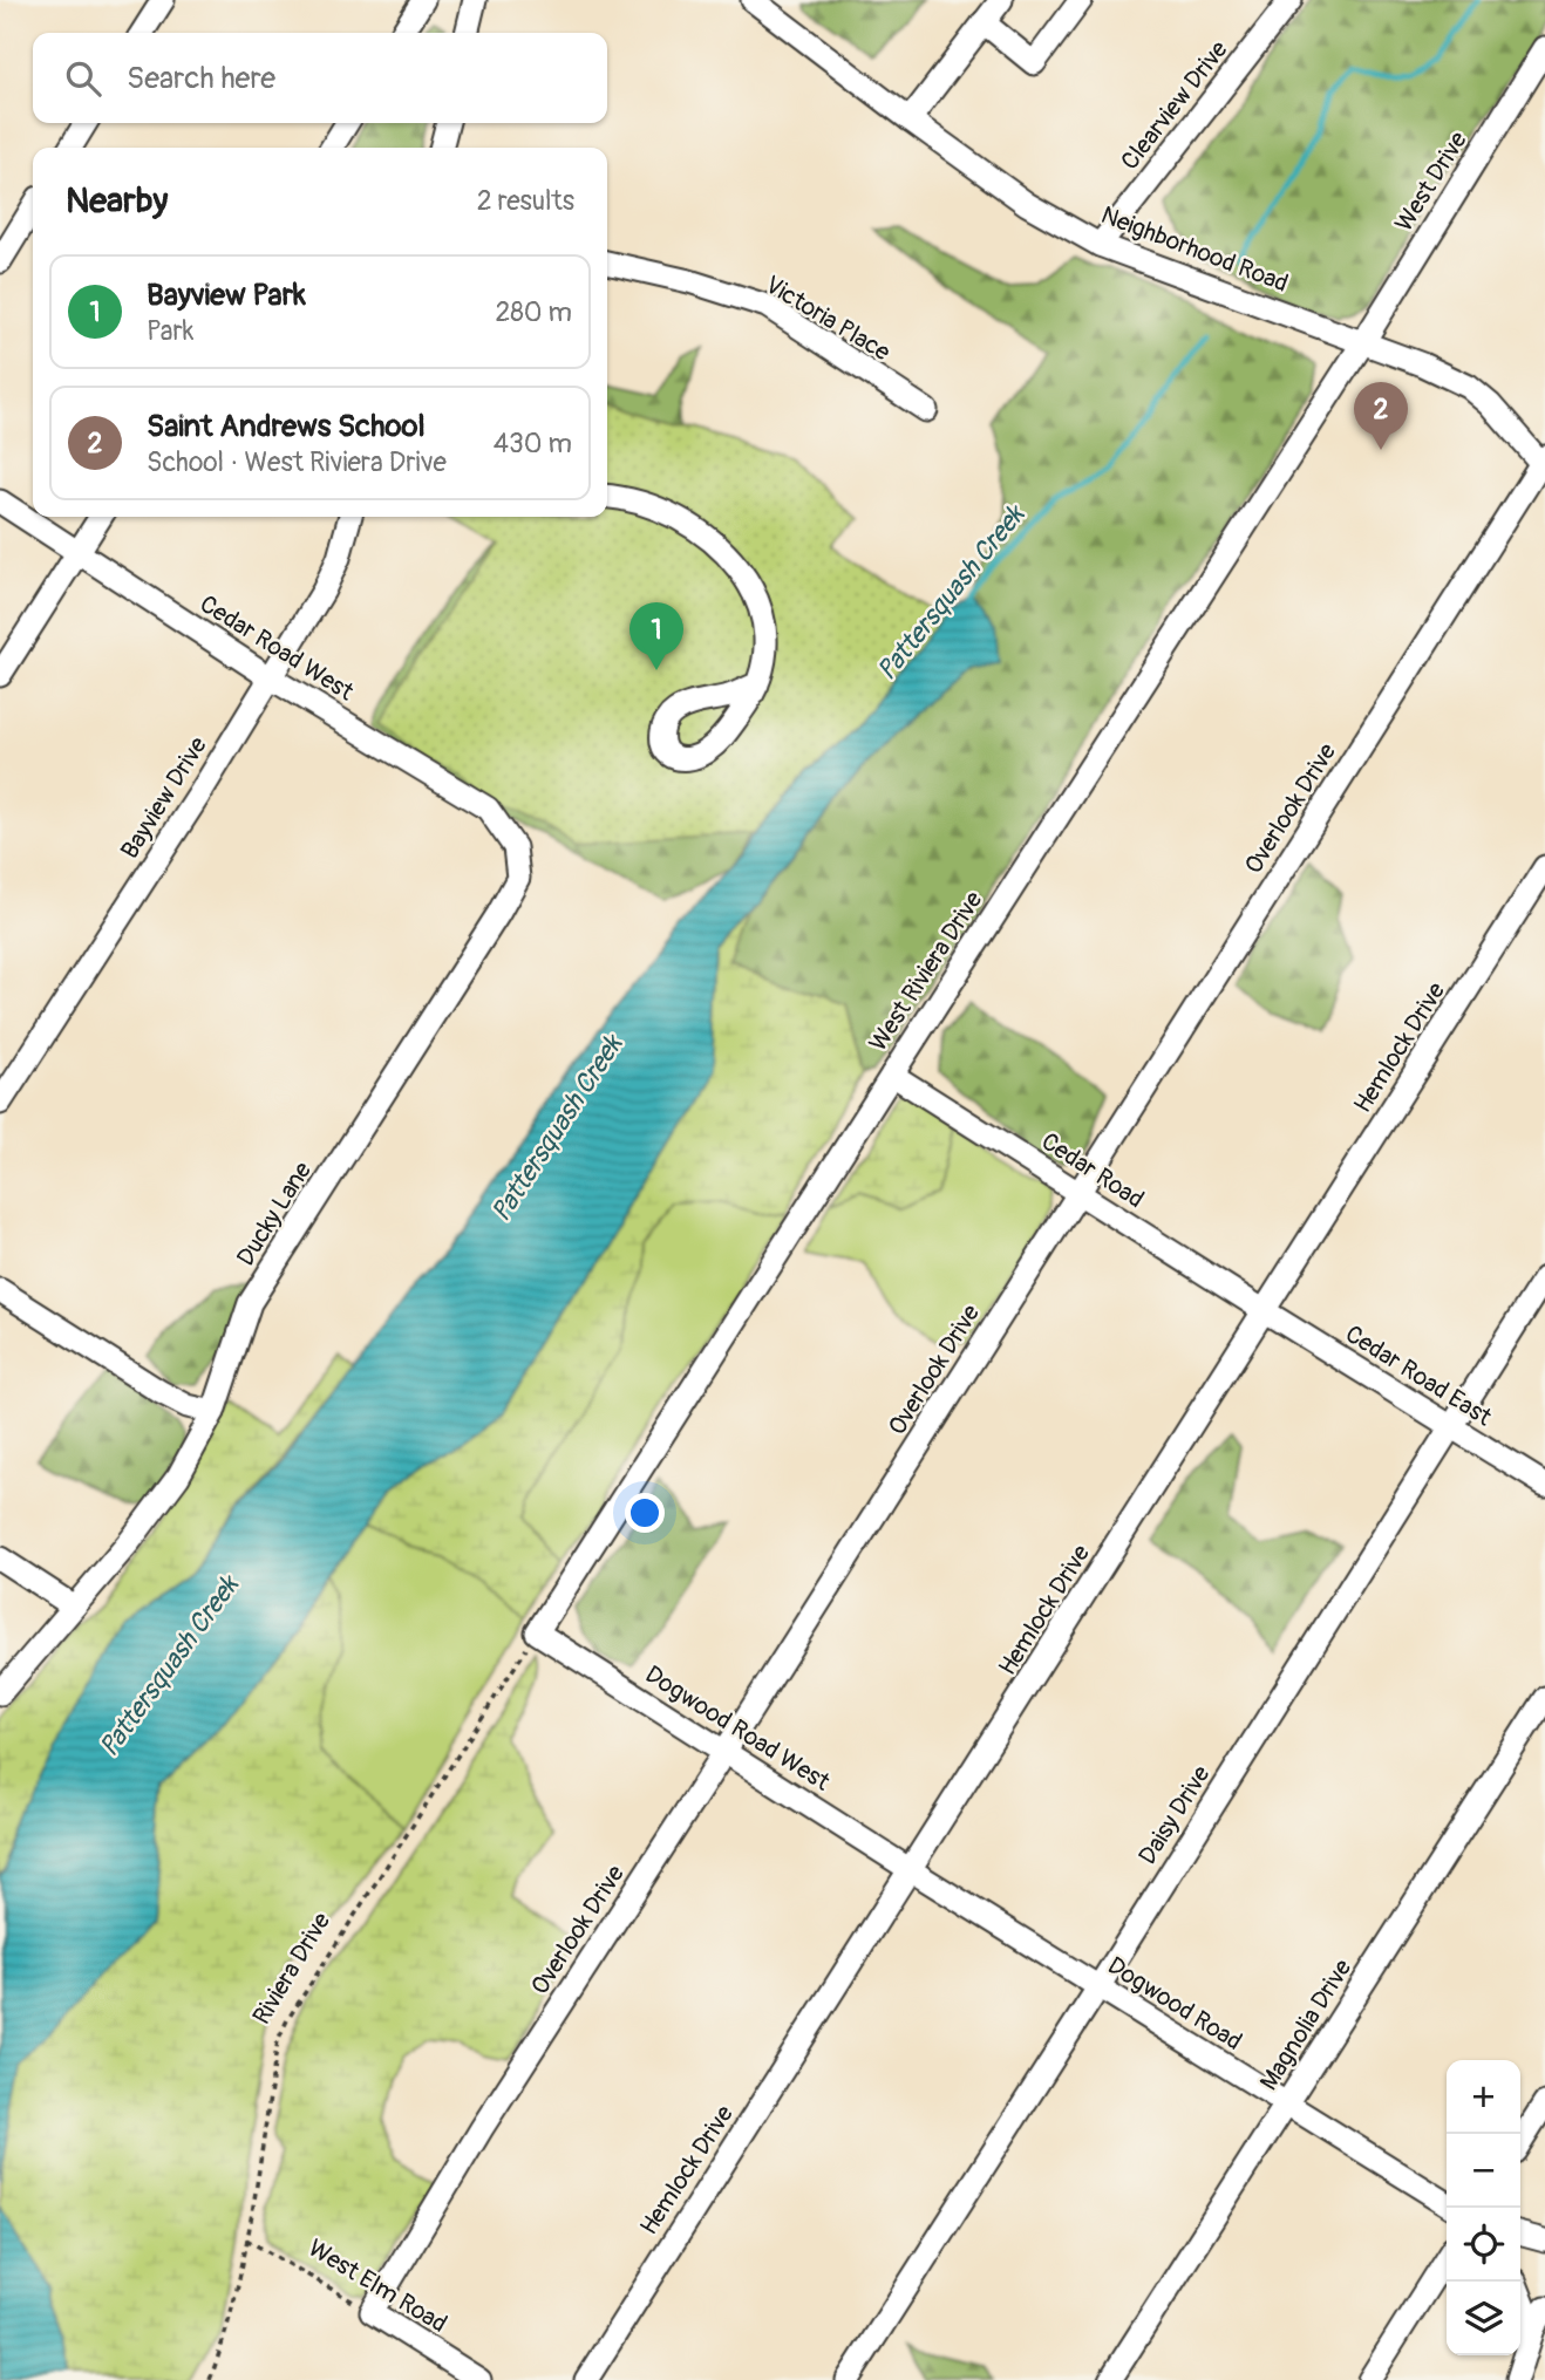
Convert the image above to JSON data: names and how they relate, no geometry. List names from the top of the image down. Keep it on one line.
{"streets":{"street":["Clearview Drive","West Drive","Neighborhood Road","Victoria Place","Cedar Road West","Bayview Drive","Overlook Drive","West Riviera Drive","Hemlock Drive","Cedar Road","Ducky Lane","Cedar Road East","Dogwood Road West","Daisy Drive","Dogwood Road","Magnolia Drive","West Elm Road"],"path":["Riviera Drive"]},"crossings":[["Clearview Drive","Neighborhood Road"],["West Drive","Neighborhood Road"],["West Drive","West Riviera Drive"],["Neighborhood Road","Overlook Drive"],["Neighborhood Road","West Riviera Drive"],["Cedar Road West","Bayview Drive"],["Cedar Road West","Ducky Lane"],["Overlook Drive","Cedar Road"],["Overlook Drive","Dogwood Road West"],["Overlook Drive","West Elm Road"],["West Riviera Drive","Cedar Road"],["West Riviera Drive","Dogwood Road West"],["West Riviera Drive","Riviera Drive"],["Hemlock Drive","Cedar Road"],["Hemlock Drive","Cedar Road East"],["Hemlock Drive","Dogwood Road West"],["Hemlock Drive","Dogwood Road"],["Cedar Road","Cedar Road East"],["Cedar Road East","Daisy Drive"],["Dogwood Road West","Riviera Drive"],["Dogwood Road West","Dogwood Road"],["Daisy Drive","Dogwood Road"],["Riviera Drive","West Elm Road"],["Dogwood Road","Magnolia Drive"]],"water":["Pattersquash Creek"],"page":{"search":"Search here","heading":["Nearby","2 results"],"list":[{"mark":"1","name":"Bayview Park","note":"Park","value":"280 m"},{"mark":"2","name":"Saint Andrews School","note":"School · West Riviera Drive","value":"430 m"}],"pins":["2","1"],"map_buttons":["+","−"]}}
